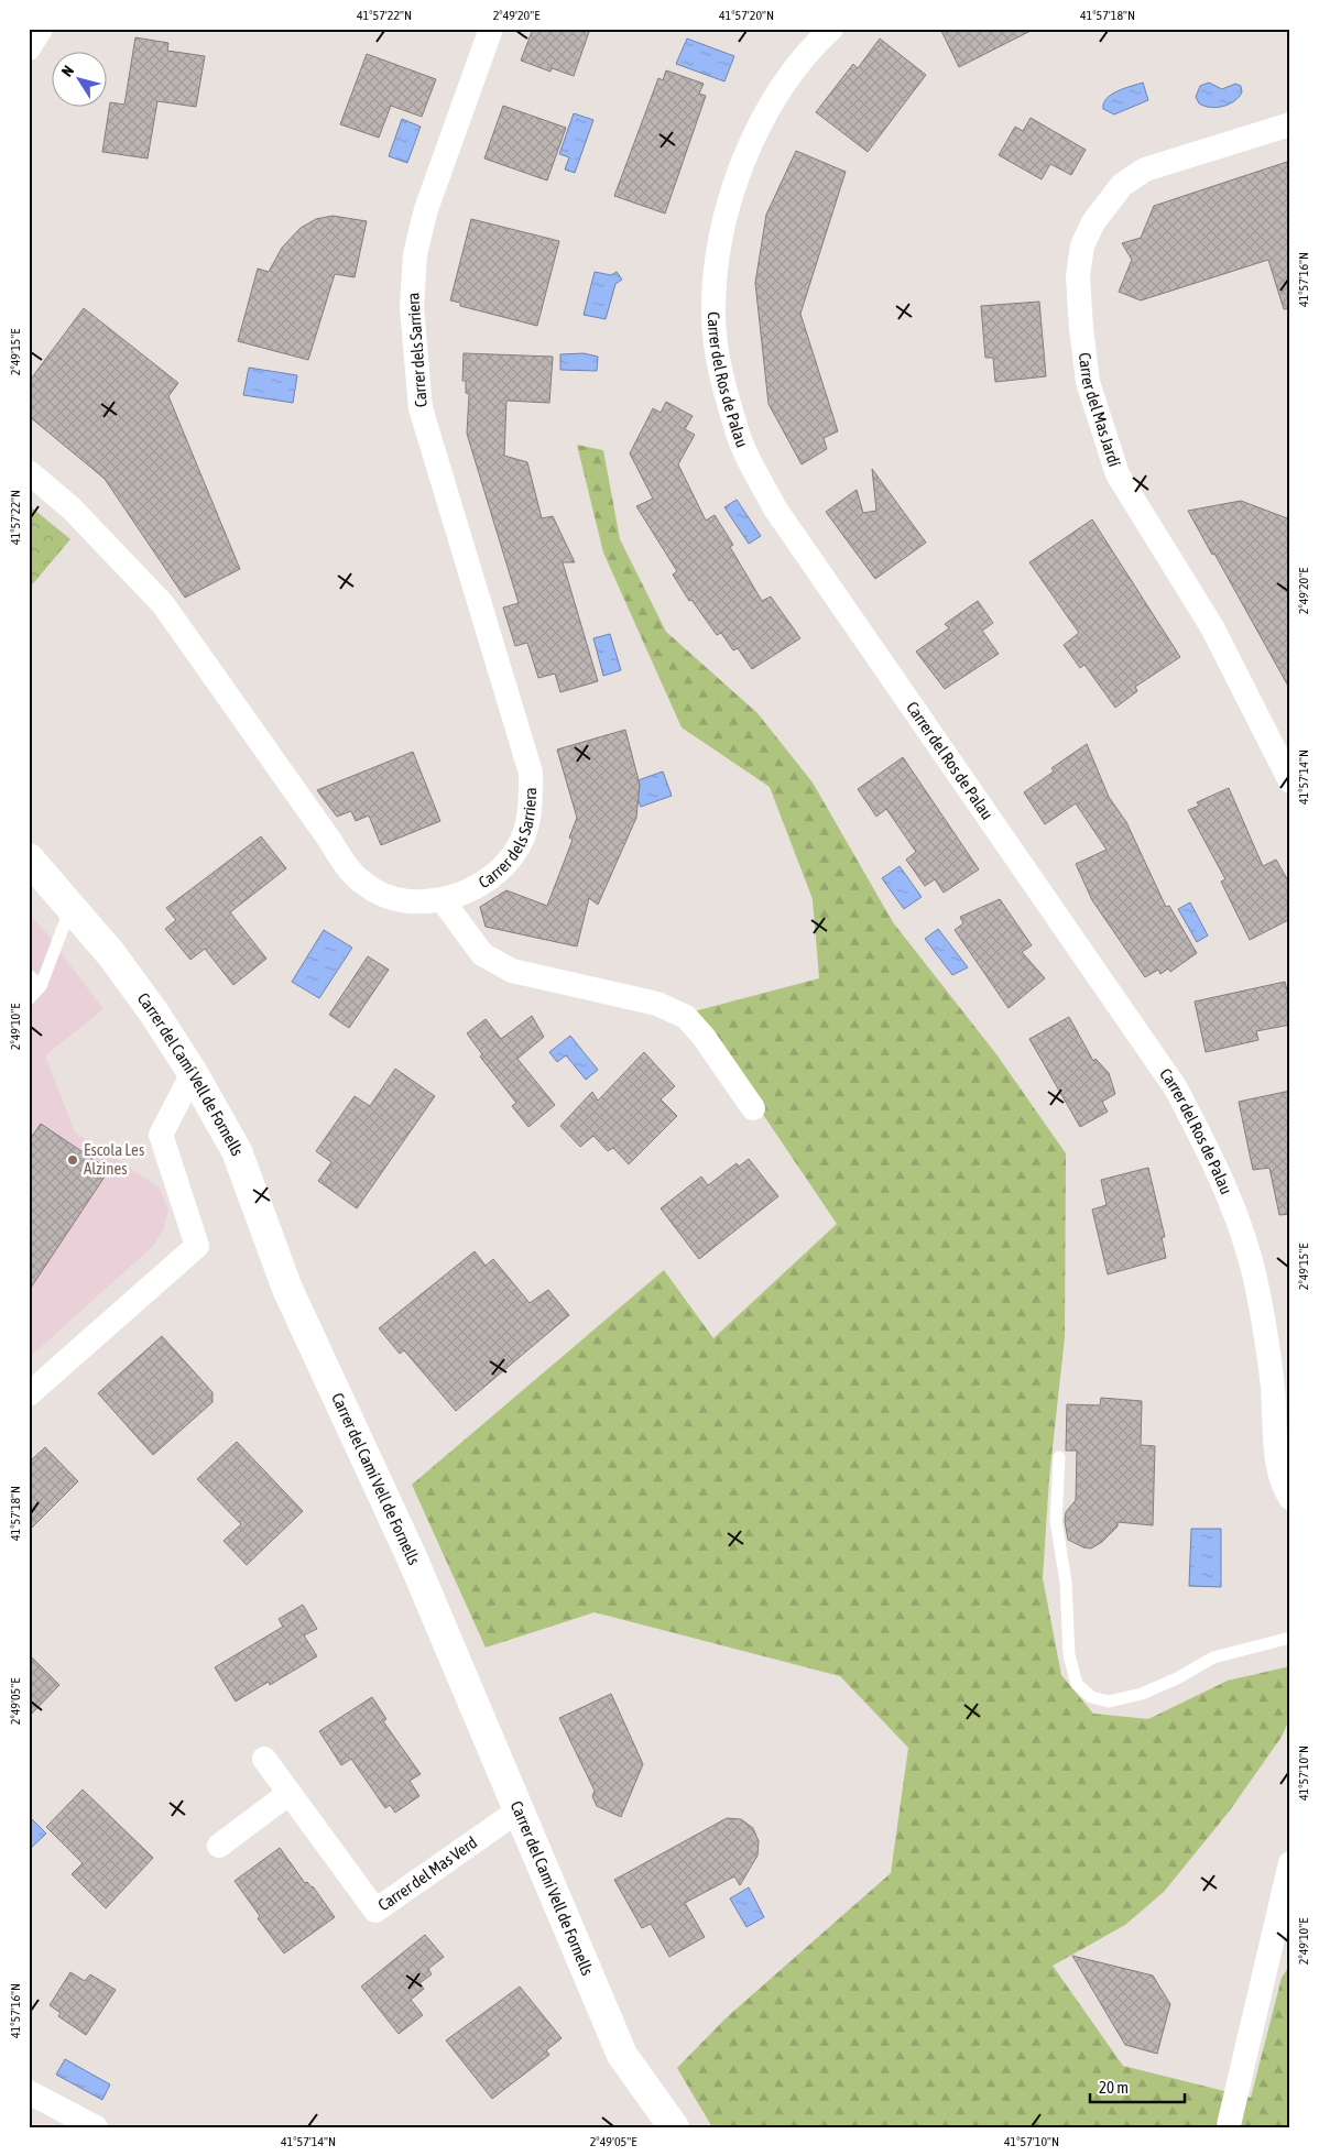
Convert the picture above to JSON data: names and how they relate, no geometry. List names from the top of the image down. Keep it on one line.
{"streets":{"street":["Carrer dels Sarriera","Carrer del Ros de Palau","Carrer del Mas Jardí","Carrer del Camí Vell de Fornells","Carrer del Mas Verd"]},"crossings":[["Carrer del Camí Vell de Fornells","Carrer del Mas Verd"]],"places":["Escola Les Alzines"],"scale_bar":"20 m","north":"top left","coordinates":["41°57'22\"N","2°49'20\"E","41°57'20\"N","41°57'18\"N","41°57'16\"N","2°49'15\"E","41°57'14\"N","2°49'10\"E","2°49'05\"E","41°57'10\"N"]}
